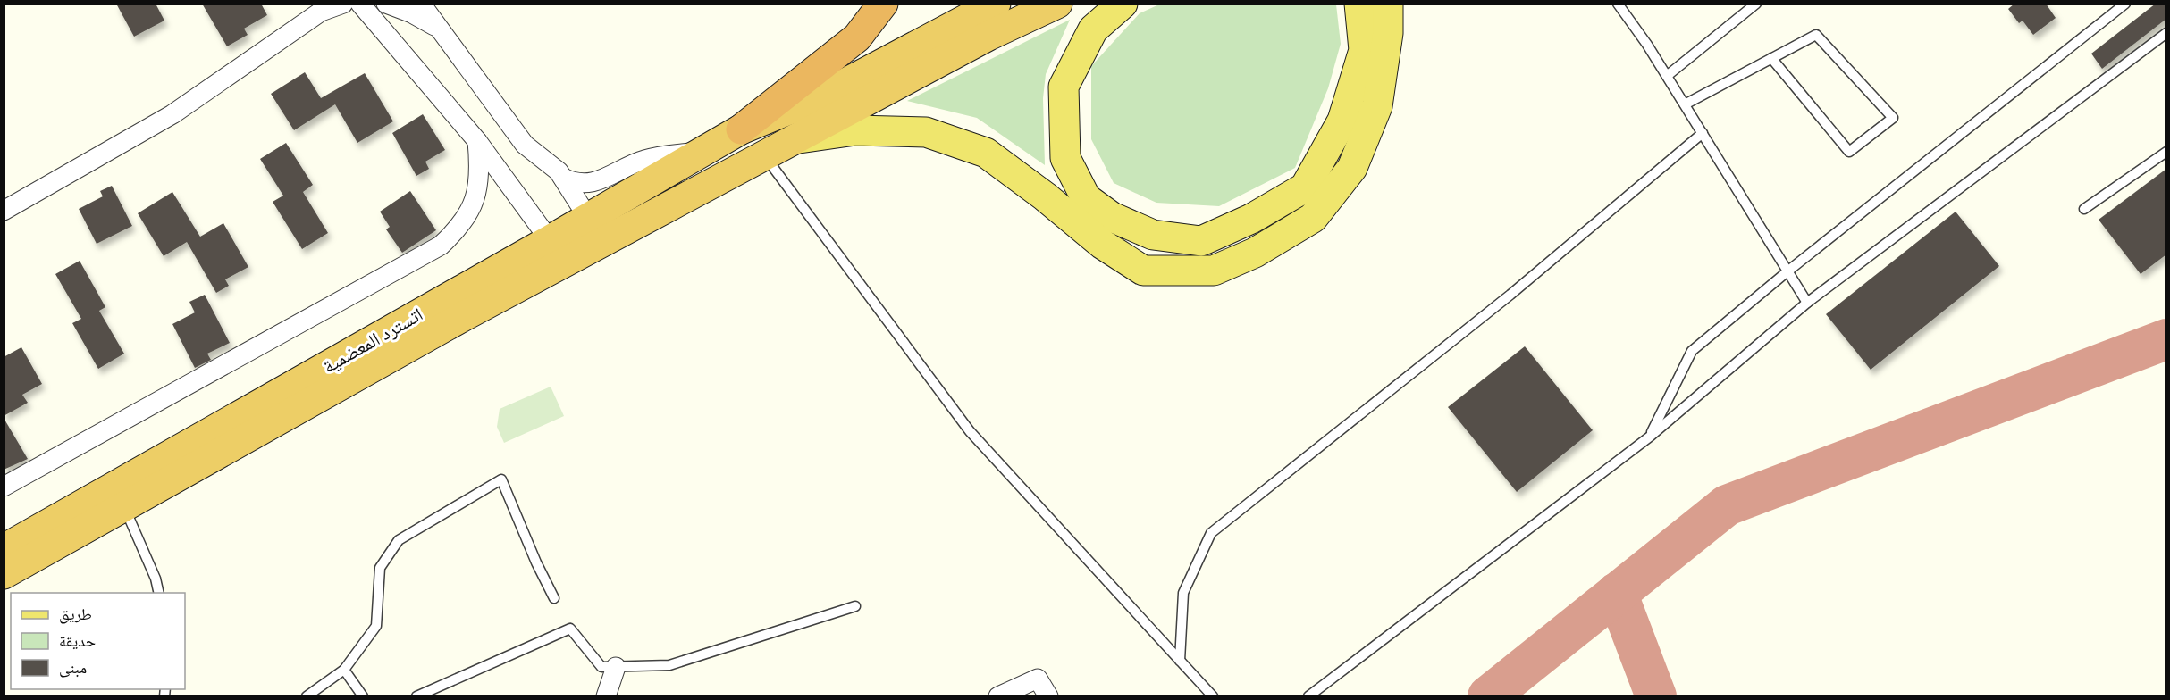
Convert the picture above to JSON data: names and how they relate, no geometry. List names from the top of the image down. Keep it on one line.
{"streets":{"highway":["اتسترد المعضمية"]},"legend":["طريق","حديقة","مبنى"]}
